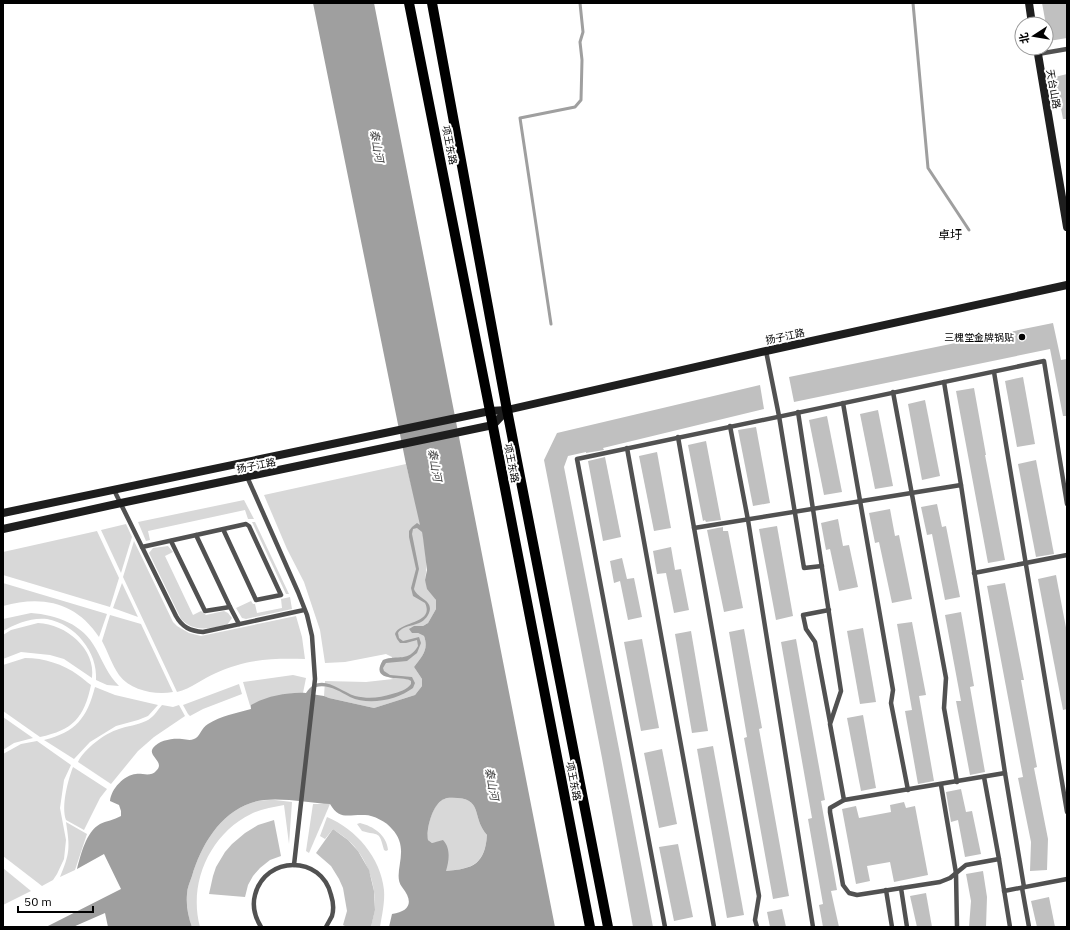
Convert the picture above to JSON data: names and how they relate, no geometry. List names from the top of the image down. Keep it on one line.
{"streets":{"main road":["项王东路"],"street":["天台山路","扬子江路"]},"crossings":[["项王东路","扬子江路"]],"districts":["卓圩"],"water":["泰山河"],"places":["三槐堂金牌锅贴"],"scale_bar":"50 m","north":"left"}
